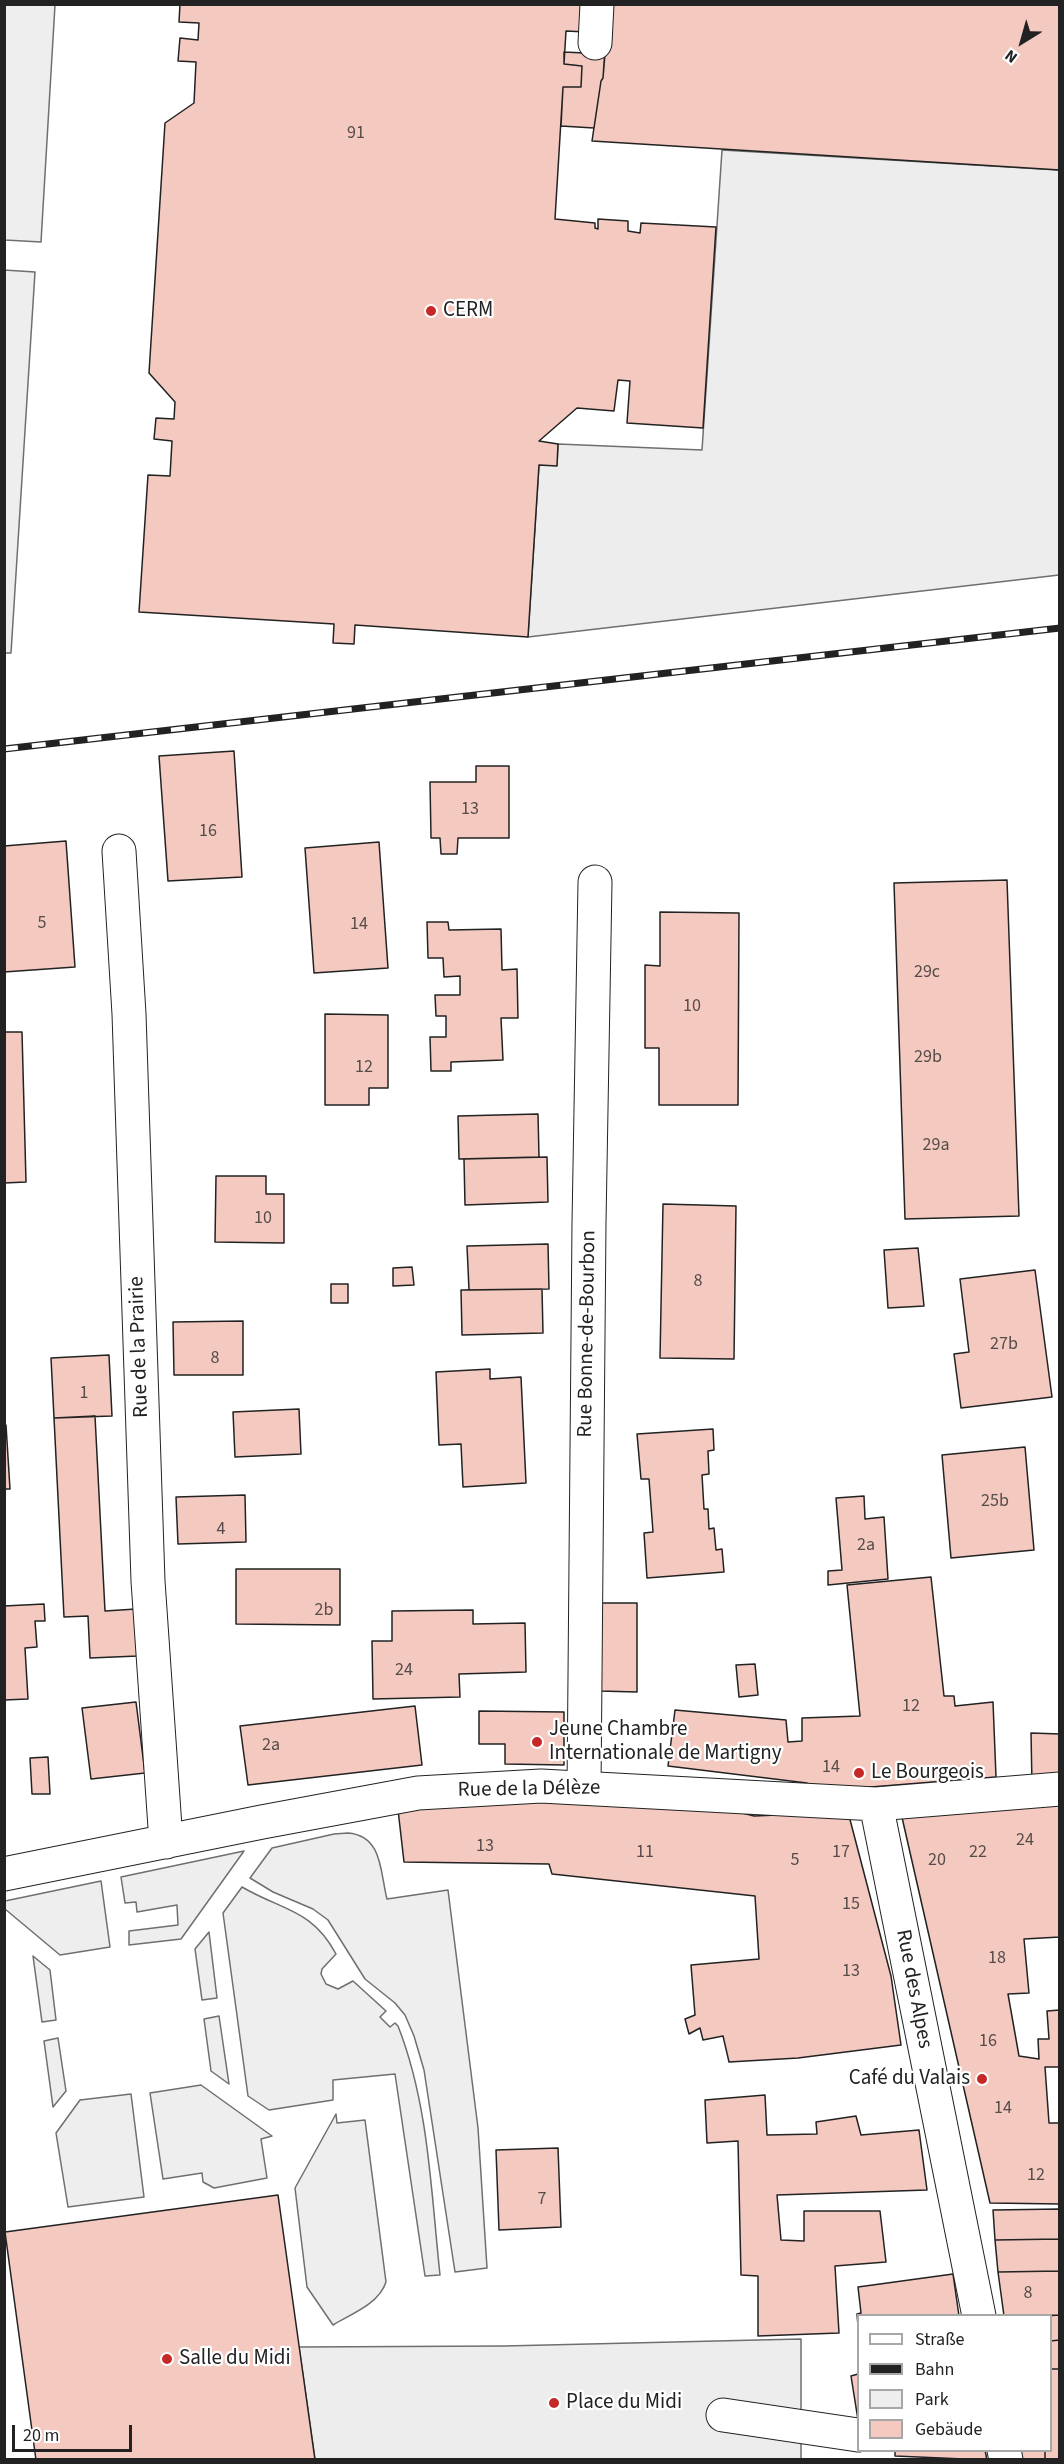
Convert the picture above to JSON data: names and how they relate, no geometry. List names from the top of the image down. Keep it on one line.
{"streets":{"street":["Rue Bonne-de-Bourbon","Rue de la Prairie","Rue de la Délèze","Rue des Alpes"]},"crossings":[["Rue Bonne-de-Bourbon","Rue de la Délèze"],["Rue de la Prairie","Rue de la Délèze"],["Rue de la Délèze","Rue des Alpes"]],"places":["CERM","Jeune Chambre Internationale de Martigny","Le Bourgeois","Café du Valais","Salle du Midi","Place du Midi"],"house_numbers":["91","13","16","5","14","29c","10","29b","12","29a","10","8","27b","8","1","25b","4","2a","2b","24","12","2a","14","24","13","11","17","22","5","20","15","18","13","16","14","12","7","8"],"legend":["Straße","Bahn","Park","Gebäude"],"scale_bar":"20 m","north":"bottom left"}
